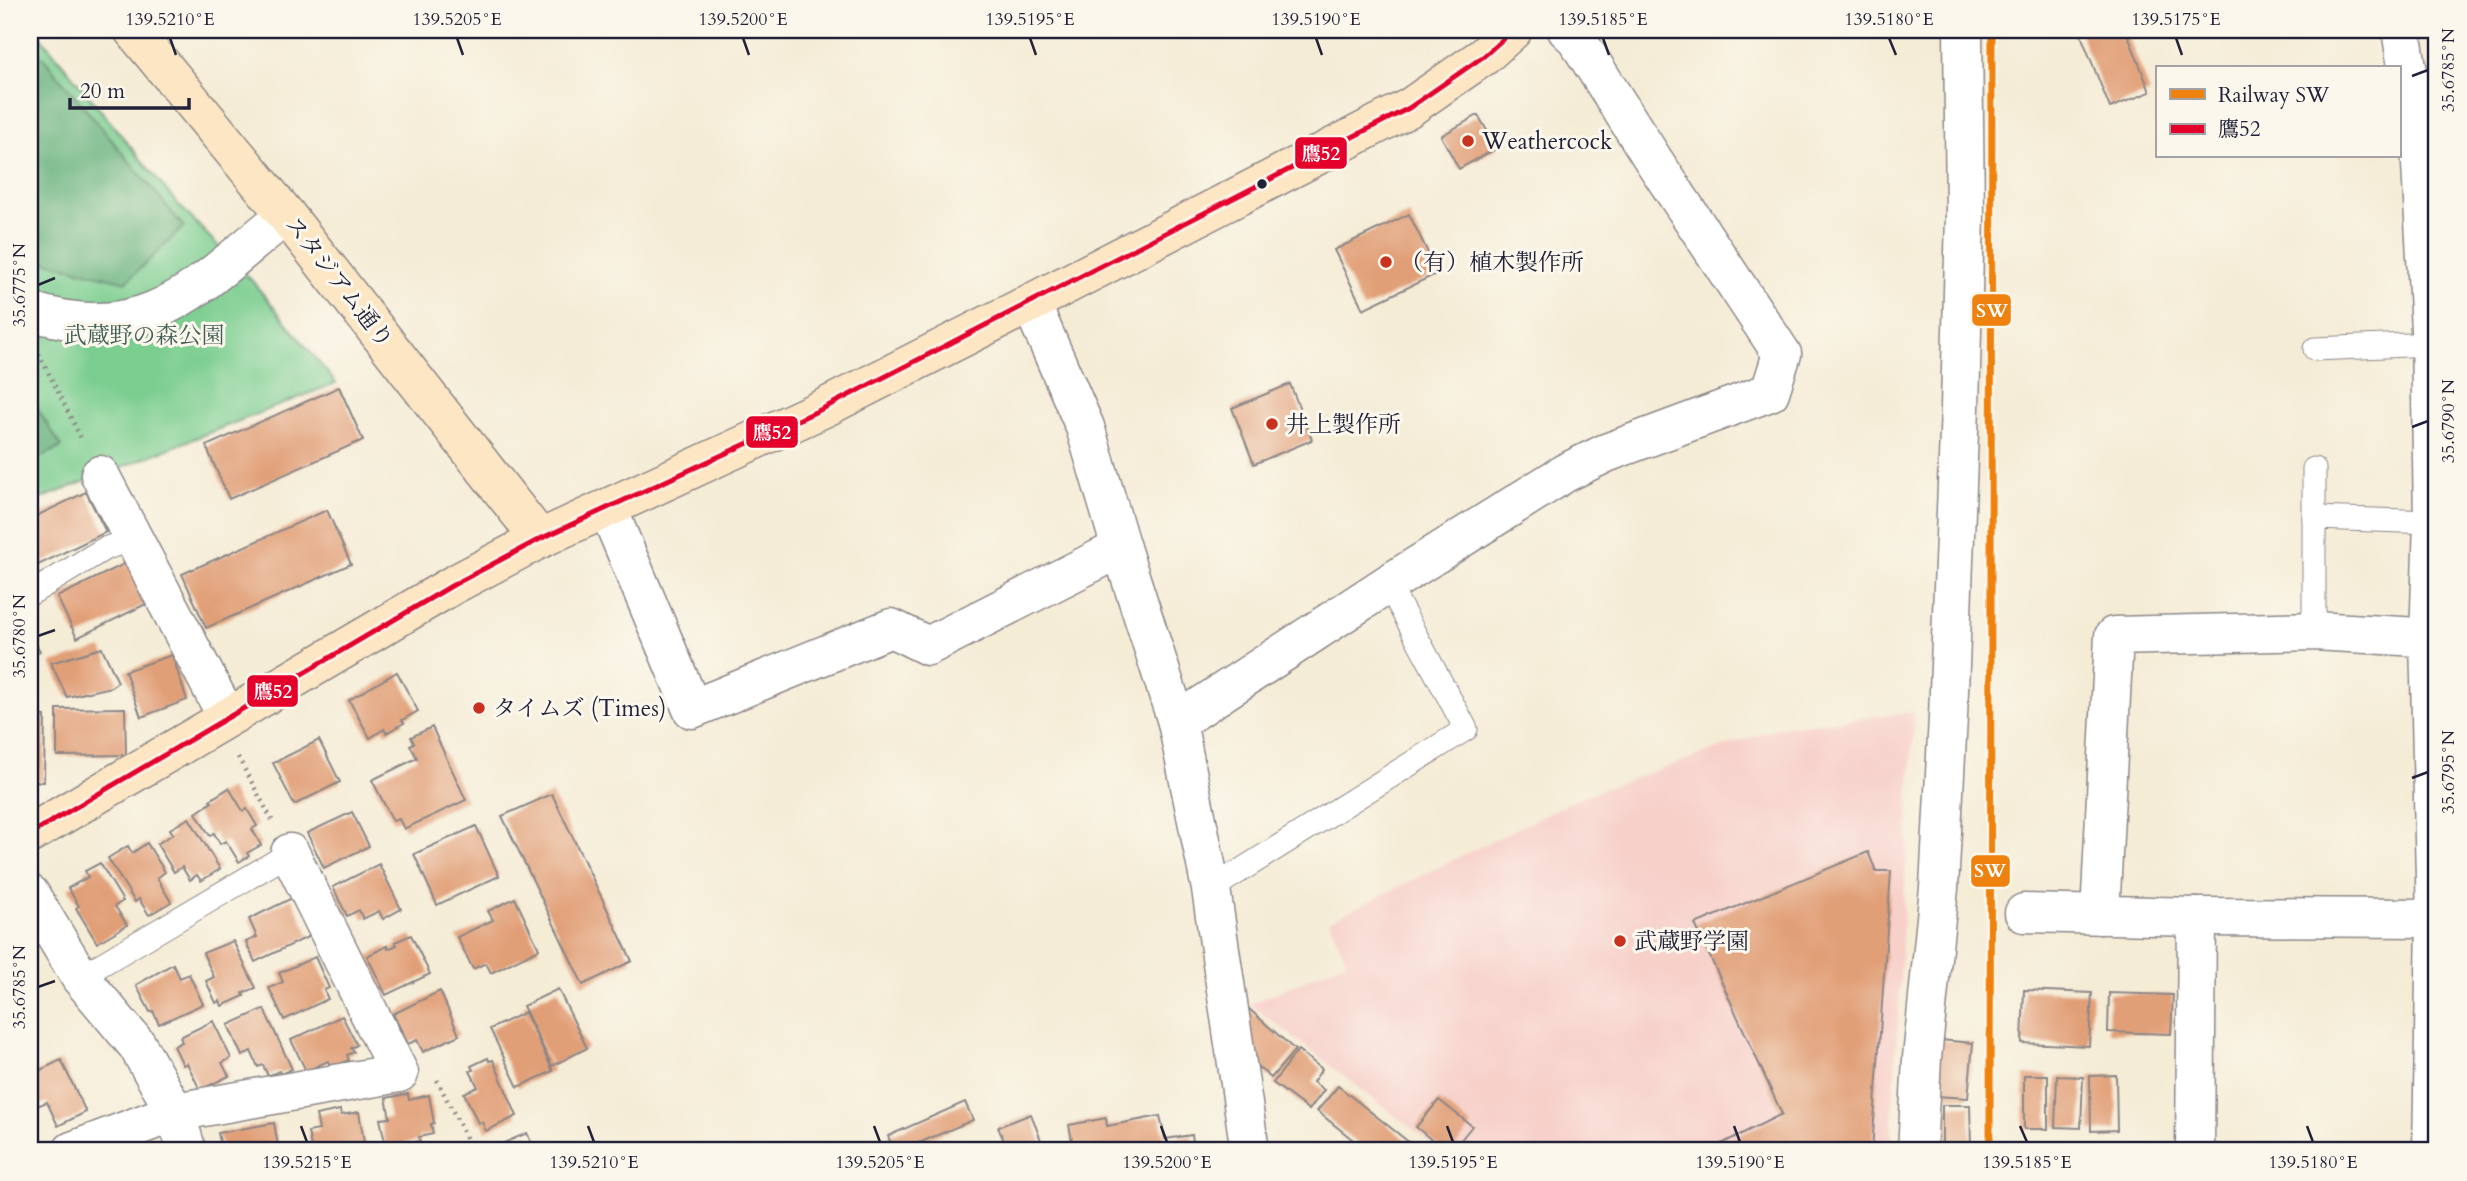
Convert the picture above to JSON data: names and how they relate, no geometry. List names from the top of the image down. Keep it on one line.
{"streets":{"main road":["スタジアム通り"]},"parks":["武蔵野の森公園"],"places":["Weathercock","（有）植木製作所","井上製作所","タイムズ (Times)","武蔵野学園"],"lines":["rail line SW","transit line 鷹52"],"legend":["Railway SW","鷹52"],"scale_bar":"20 m","coordinates":["139.5210°E","139.5205°E","139.5200°E","139.5195°E","139.5190°E","139.5185°E","139.5180°E","139.5175°E","35.6785°N","35.6775°N","35.6790°N","35.6780°N","35.6795°N","139.5215°E"]}
